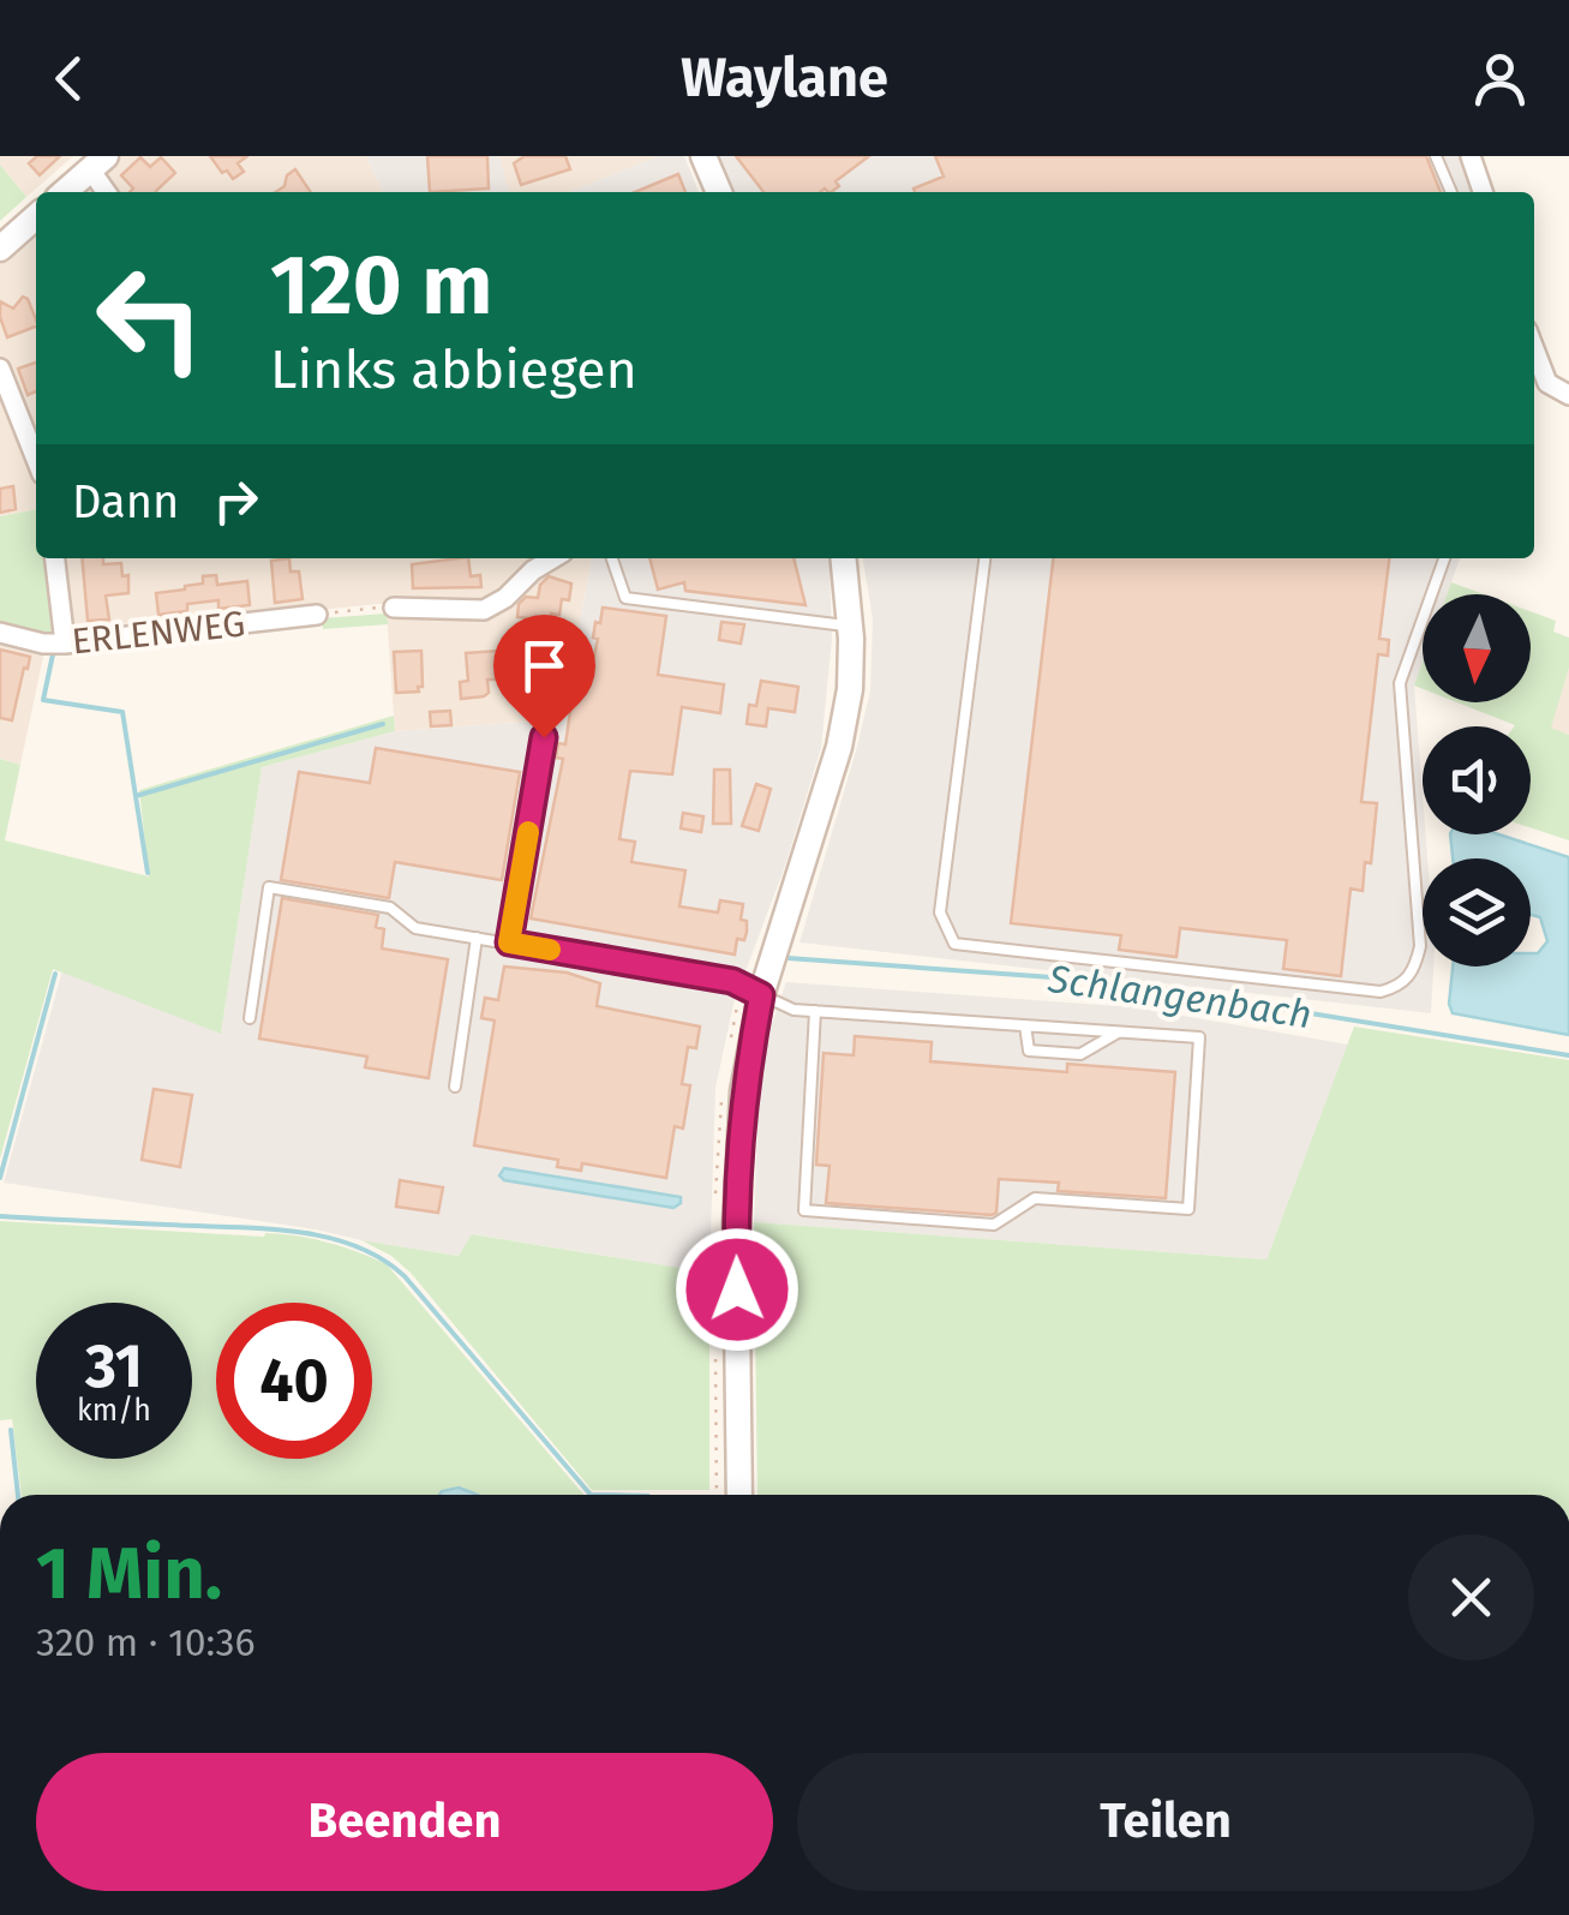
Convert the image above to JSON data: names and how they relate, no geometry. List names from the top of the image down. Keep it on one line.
{"streets":{"street":["ERLENWEG"]},"water":["Schlangenbach"],"north":"bottom","page":{"header":"Waylane","turn":["120 m","Links abbiegen"],"then":"Dann","speed":"31 km/h","limit":"40","heading":["1 Min.","320 m · 10:36"],"buttons":["Beenden","Teilen"]}}
